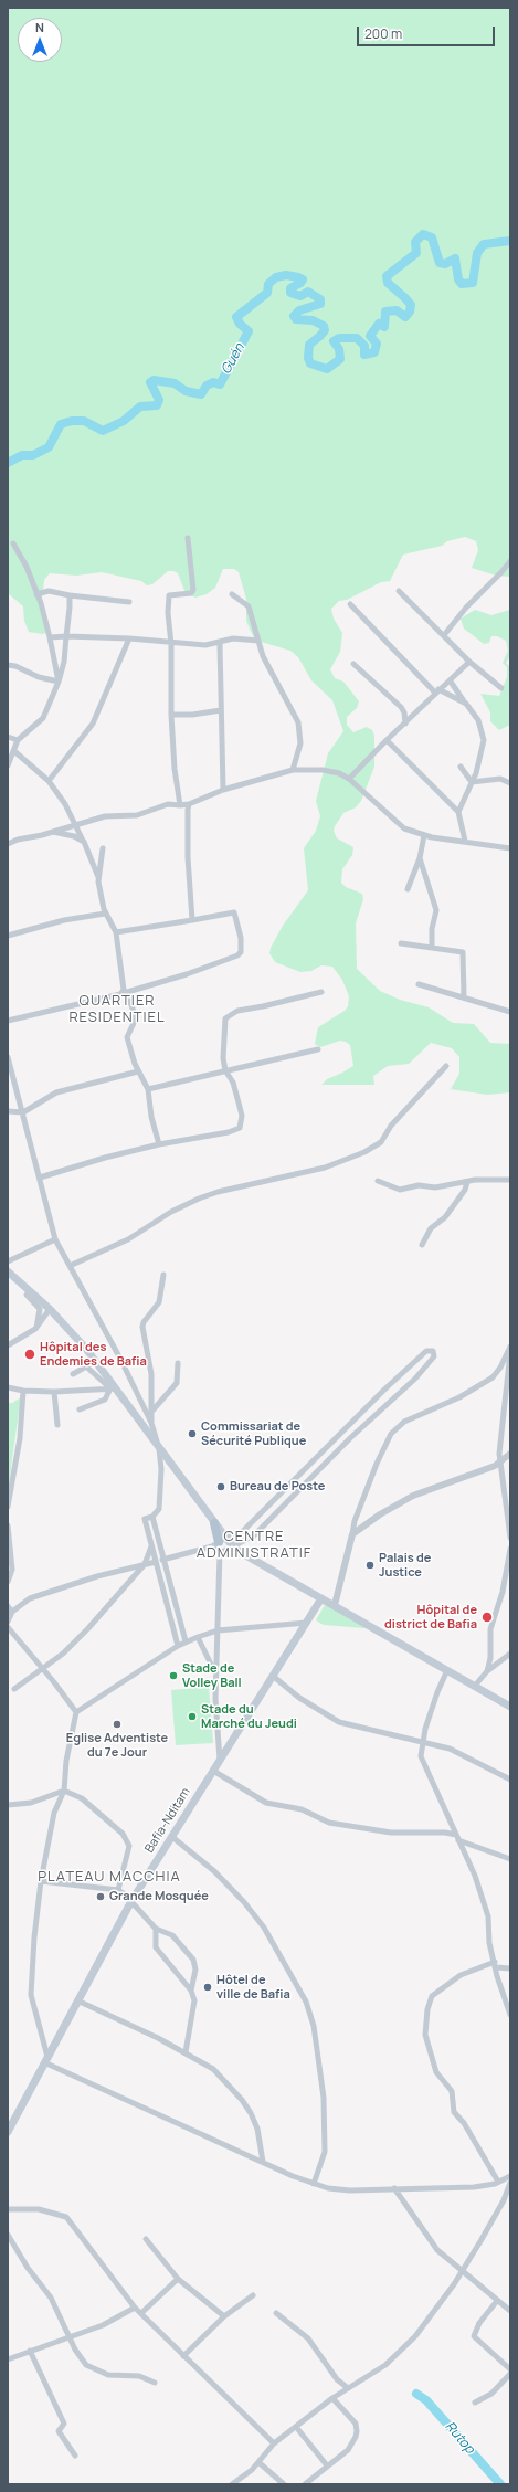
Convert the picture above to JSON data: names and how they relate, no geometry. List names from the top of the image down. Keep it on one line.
{"streets":{"main road":["Bafia-Nditam"]},"districts":["QUARTIER RESIDENTIEL","CENTRE ADMINISTRATIF","PLATEAU MACCHIA"],"water":["Guén","Rutop"],"places":["Hôpital des Endemies de Bafia","Commissariat de Sécurité Publique","Bureau de Poste","Palais de Justice","Hôpital de district de Bafia","Stade de Volley Ball","Stade du Marché du Jeudi","Eglise Adventiste du 7e Jour","Grande Mosquée","Hôtel de ville de Bafia"],"scale_bar":"200 m","north":"top"}
